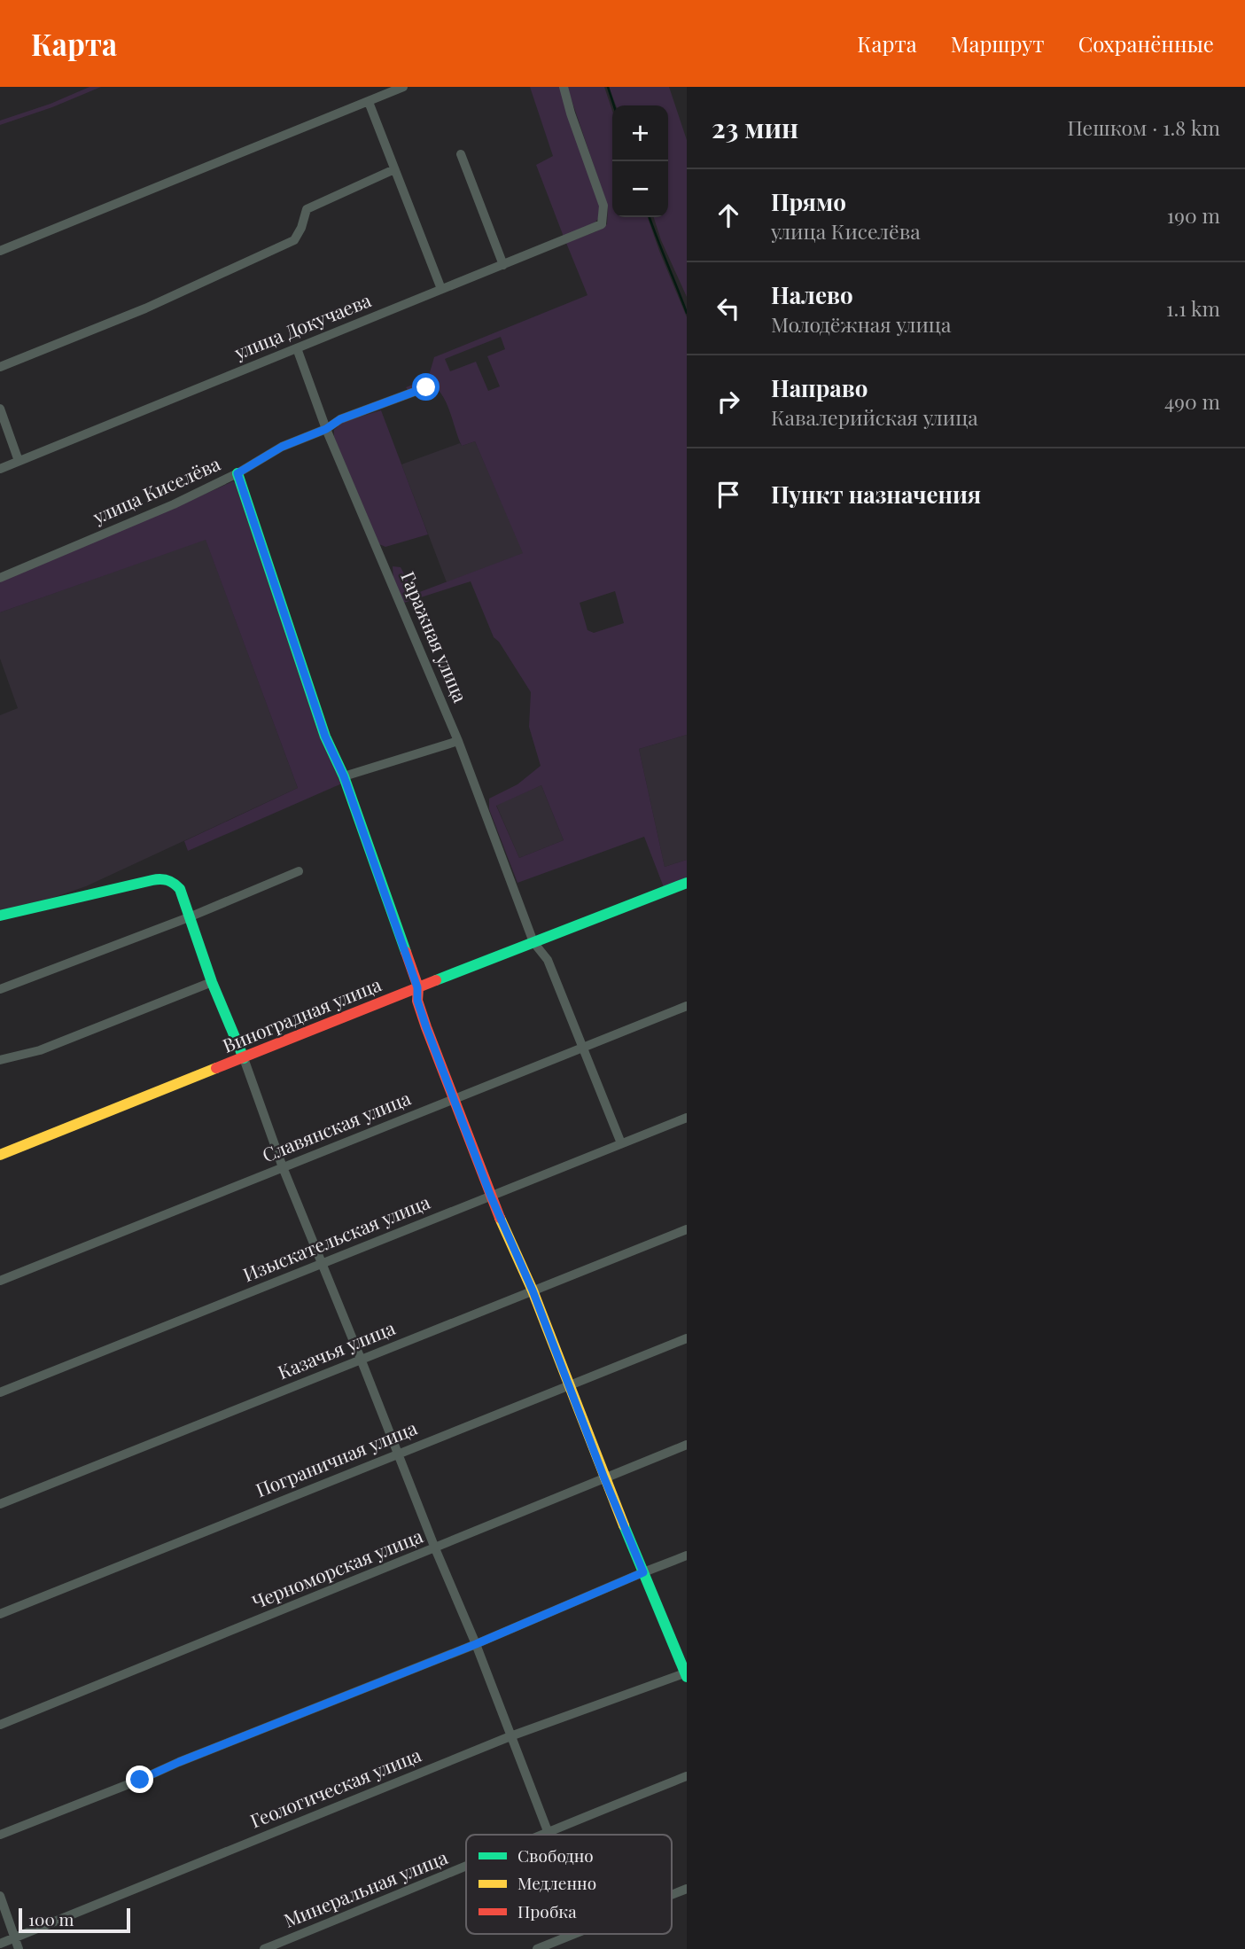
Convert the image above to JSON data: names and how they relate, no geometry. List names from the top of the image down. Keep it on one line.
{"streets":{"street":["улица Докучаева","улица Киселёва","Гаражная улица","Виноградная улица","Славянская улица","Изыскательская улица","Казачья улица","Пограничная улица","Черноморская улица","Геологическая улица","Минеральная улица"]},"crossings":[["улица Докучаева","Гаражная улица"],["улица Киселёва","Гаражная улица"],["Гаражная улица","Виноградная улица"],["Гаражная улица","Славянская улица"],["Гаражная улица","Изыскательская улица"]],"legend":["Свободно","Медленно","Пробка"],"scale_bar":"100 m","page":{"header":"Карта","nav":["Карта","Маршрут","Сохранённые"],"heading":["23 мин","Пешком · 1.8 km"],"map_buttons":["+","−"],"list":[["Прямо","улица Киселёва","190 m"],["Налево","Молодёжная улица","1.1 km"],["Направо","Кавалерийская улица","490 m"],"Пункт назначения"],"scale":"100 m"}}
